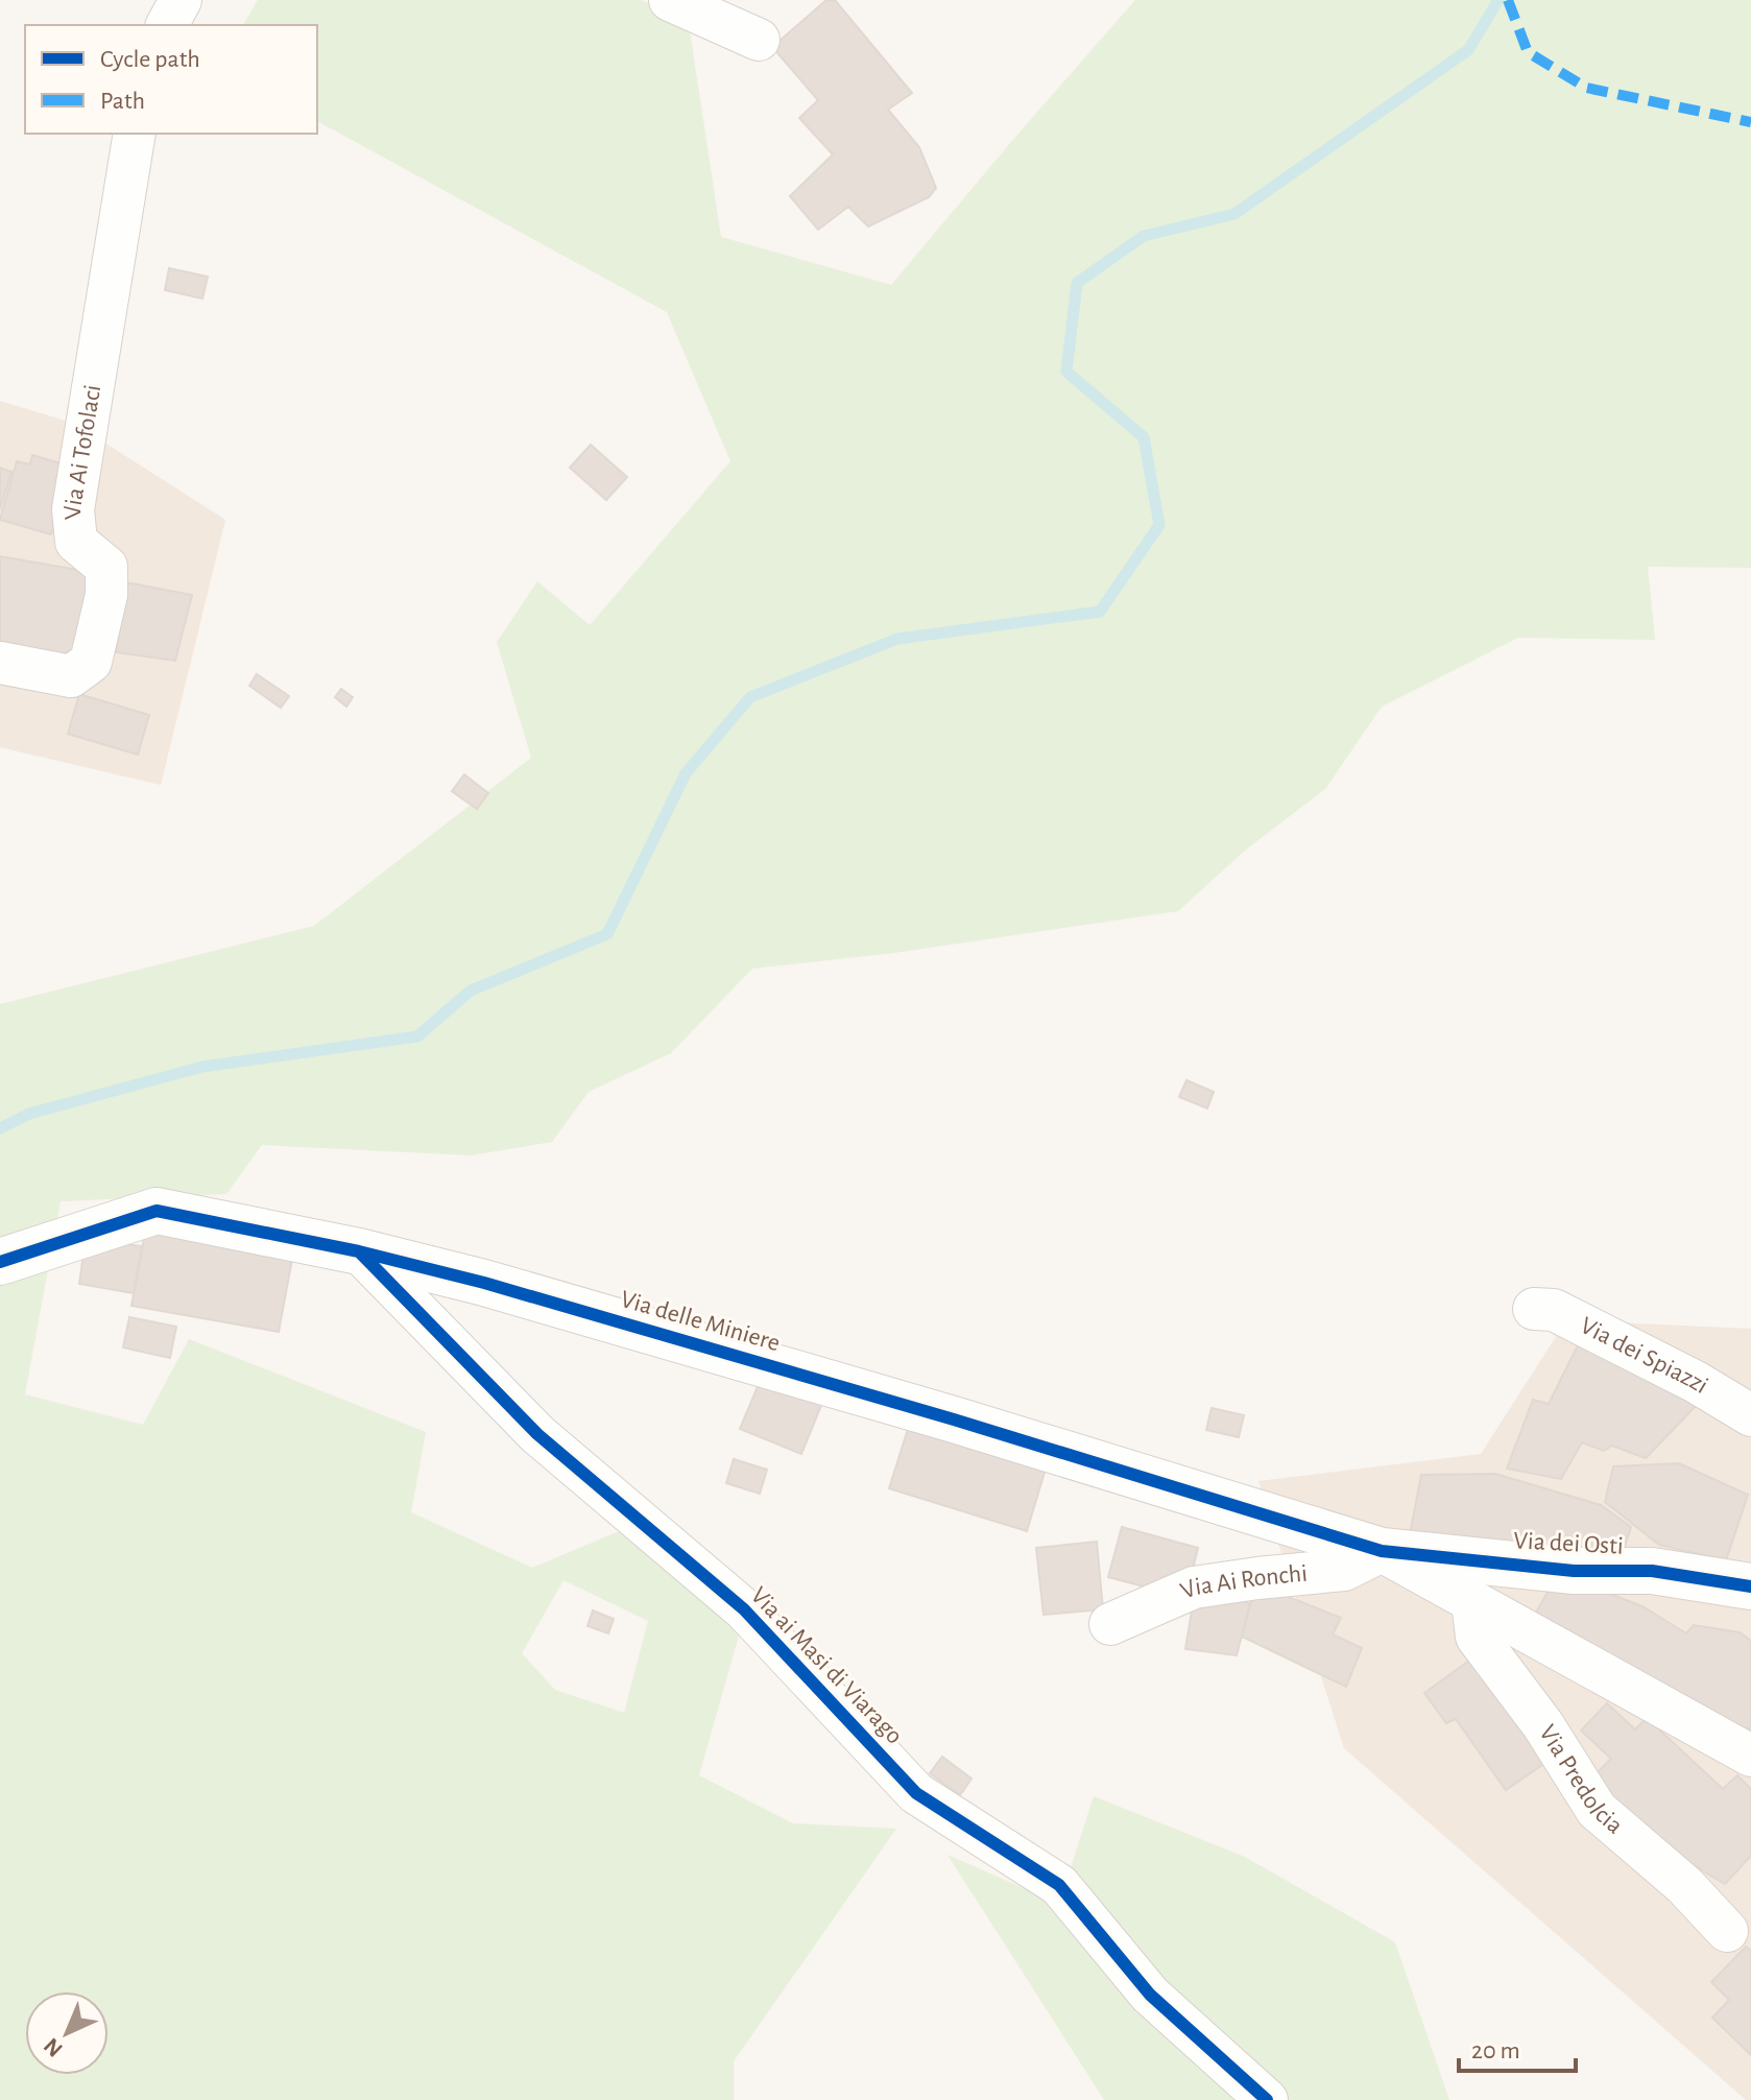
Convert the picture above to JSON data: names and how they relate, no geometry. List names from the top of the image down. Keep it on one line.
{"streets":{"street":["Via Ai Tofolaci","Via delle Miniere","Via dei Spiazzi","Via dei Osti","Via Ai Ronchi","Via ai Masi di Viarago","Via Predolcia"]},"crossings":[["Via delle Miniere","Via dei Osti"],["Via delle Miniere","Via Ai Ronchi"],["Via delle Miniere","Via ai Masi di Viarago"],["Via dei Osti","Via Ai Ronchi"]],"legend":["Cycle path","Path"],"scale_bar":"20 m","north":"bottom left"}
